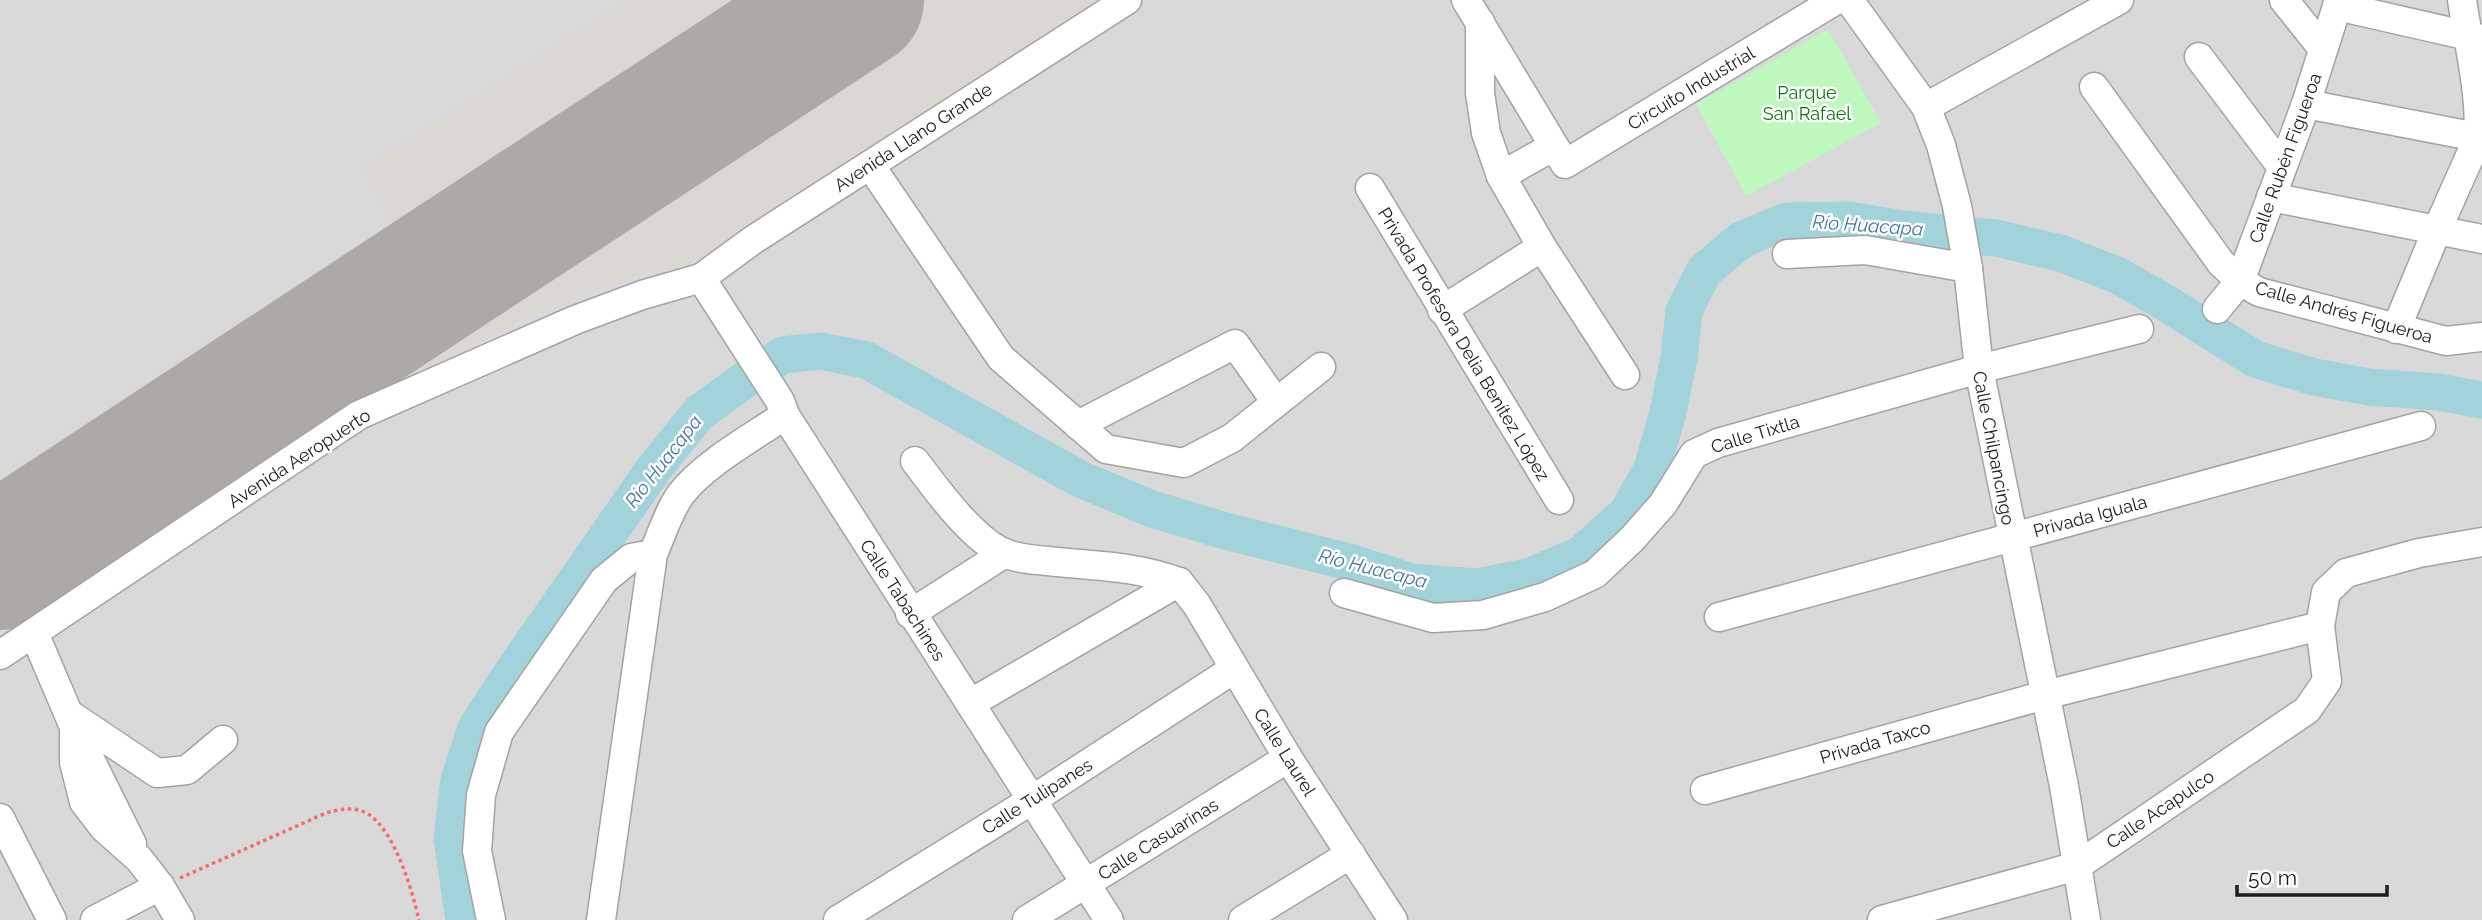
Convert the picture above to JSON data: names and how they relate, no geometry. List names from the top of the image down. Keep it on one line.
{"streets":{"street":["Circuito Industrial","Avenida Llano Grande","Calle Rubén Figueroa","Calle Andrés Figueroa","Privada Profesora Delia Benítez López","Calle Tixtla","Calle Chilpancingo","Avenida Aeropuerto","Privada Iguala","Calle Tabachines","Privada Taxco","Calle Laurel","Calle Tulipanes","Calle Acapulco","Calle Casuarinas"]},"crossings":[["Circuito Industrial","Calle Chilpancingo"],["Avenida Llano Grande","Avenida Aeropuerto"],["Avenida Llano Grande","Calle Tabachines"],["Calle Rubén Figueroa","Calle Andrés Figueroa"],["Calle Tixtla","Calle Chilpancingo"],["Calle Chilpancingo","Privada Iguala"],["Calle Chilpancingo","Privada Taxco"],["Calle Chilpancingo","Calle Acapulco"],["Avenida Aeropuerto","Calle Tabachines"],["Calle Tabachines","Calle Tulipanes"],["Calle Tabachines","Calle Casuarinas"],["Privada Taxco","Calle Acapulco"],["Calle Laurel","Calle Tulipanes"],["Calle Laurel","Calle Casuarinas"]],"water":["Río Huacapa"],"parks":["Parque San Rafael"],"scale_bar":"50 m"}
